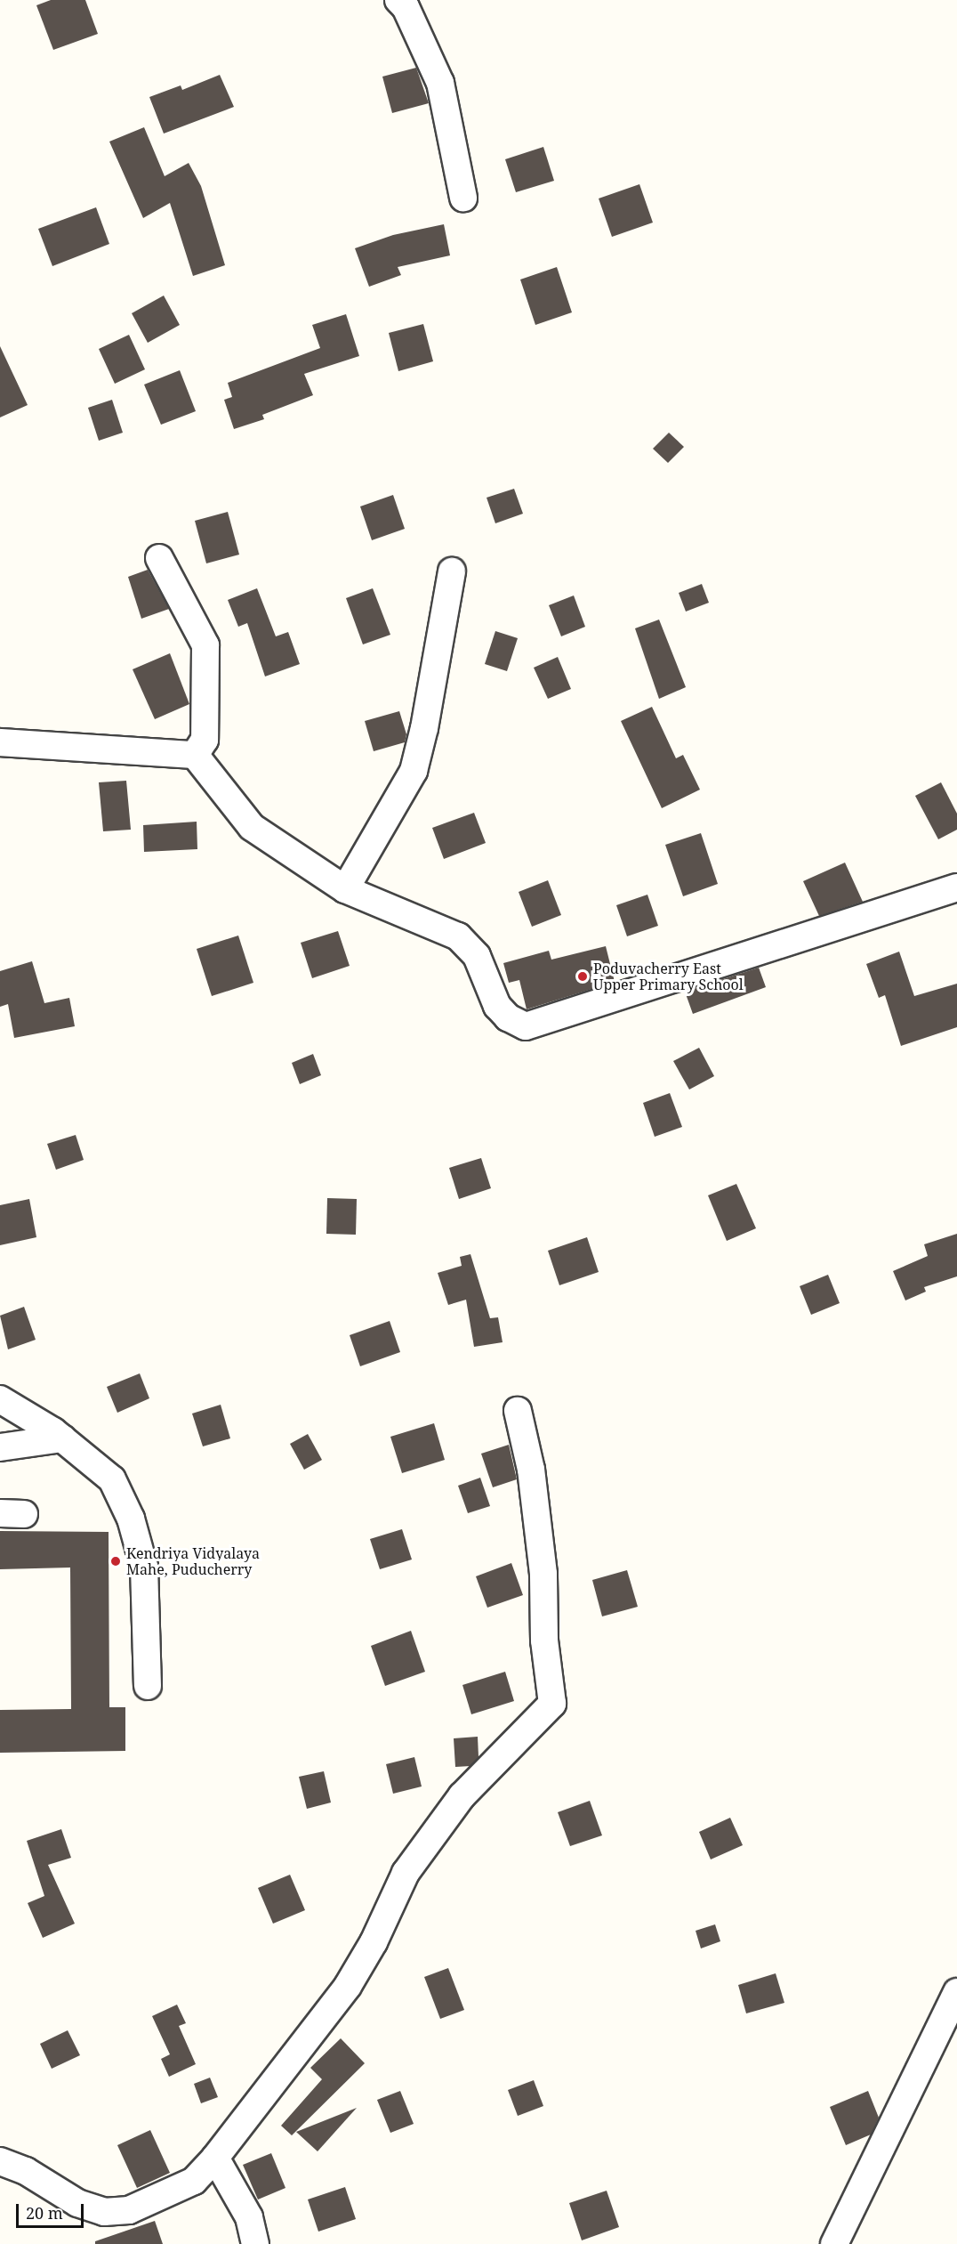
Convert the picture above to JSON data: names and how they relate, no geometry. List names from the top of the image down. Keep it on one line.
{"places":["Poduvacherry East Upper Primary School","Kendriya Vidyalaya Mahe, Puducherry"],"scale_bar":"20 m"}
